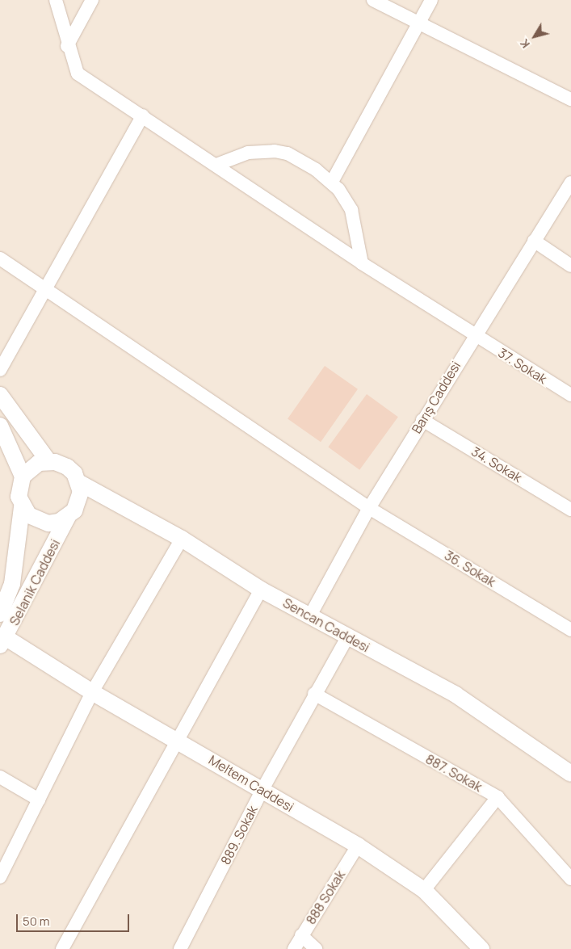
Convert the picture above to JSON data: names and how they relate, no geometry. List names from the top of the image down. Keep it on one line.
{"streets":{"street":["37. Sokak","Barış Caddesi","34. Sokak","36. Sokak","Selanik Caddesi","Sencan Caddesi","887. Sokak","Meltem Caddesi","889. Sokak","888 Sokak"]},"crossings":[["37. Sokak","Barış Caddesi"],["Barış Caddesi","34. Sokak"],["Barış Caddesi","36. Sokak"],["Barış Caddesi","Sencan Caddesi"],["Selanik Caddesi","Sencan Caddesi"],["Selanik Caddesi","Meltem Caddesi"],["Sencan Caddesi","889. Sokak"],["887. Sokak","889. Sokak"],["Meltem Caddesi","889. Sokak"],["Meltem Caddesi","888 Sokak"]],"scale_bar":"50 m","north":"bottom left"}
